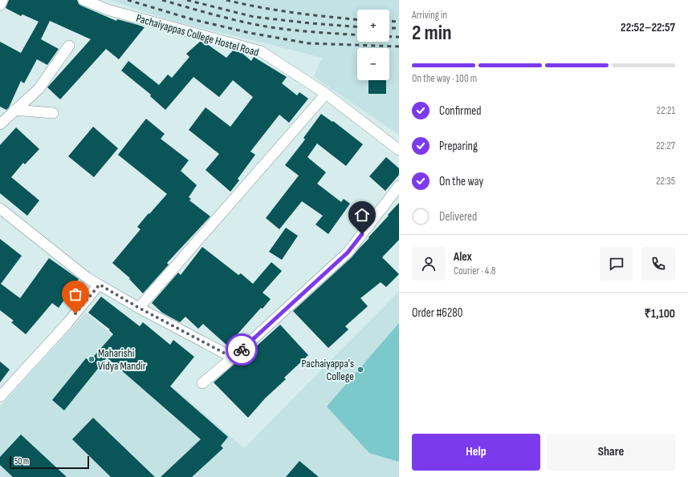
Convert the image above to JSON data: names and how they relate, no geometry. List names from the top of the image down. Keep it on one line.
{"streets":{"street":["Pachaiyappas College Hostel Road"]},"places":["Maharishi Vidya Mandir","Pachaiyappa's College"],"scale_bar":"50 m","page":{"heading":["2 min","Arriving in","22:52–22:57"],"panel":["Alex","Courier · 4.8","Order #6280","₹1,100"],"map_buttons":["+","−"],"bar":"On the way · 100 m","list":[["Confirmed","22:21"],["Preparing","22:27"],["On the way","22:35"],"Delivered"],"buttons":["Help","Share"],"scale":"50 m"}}
